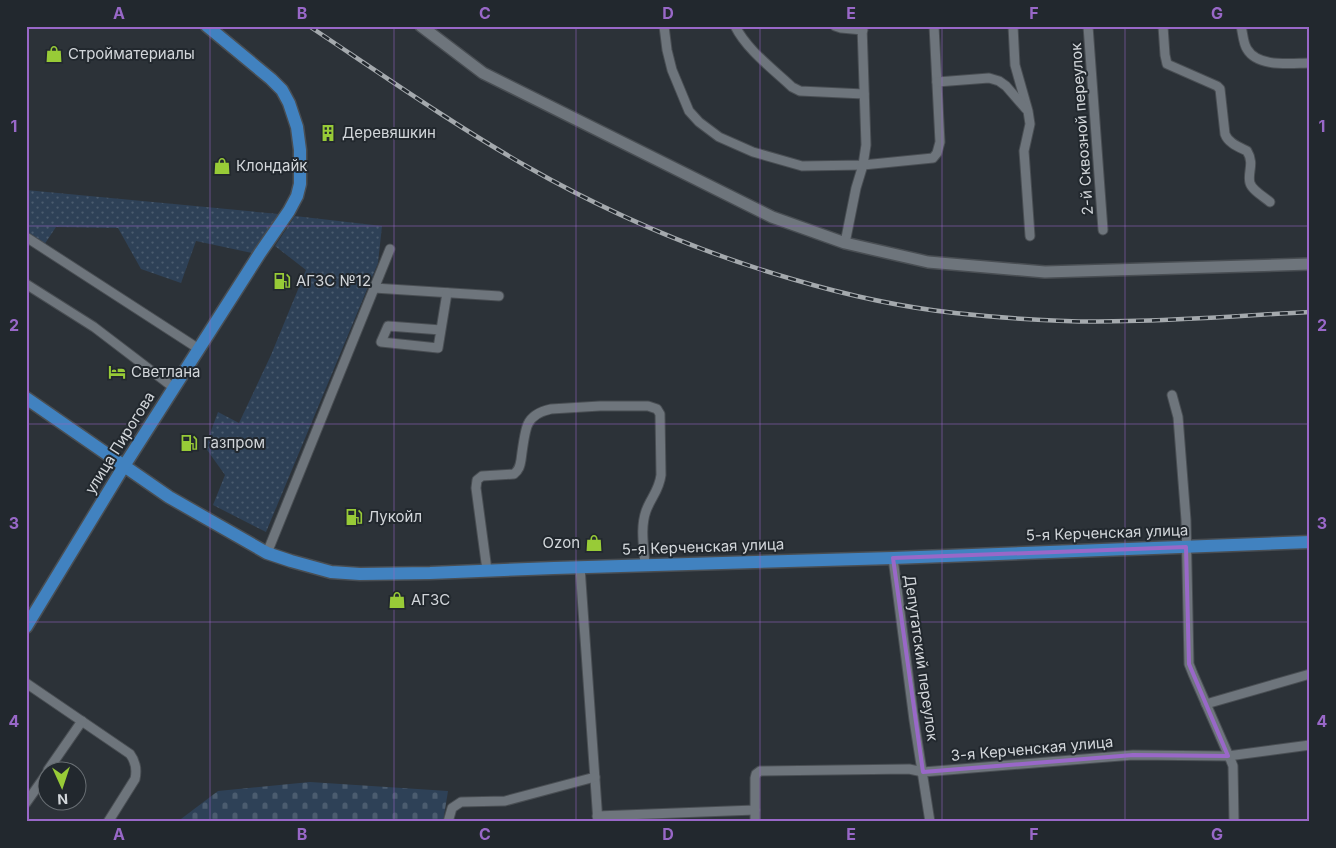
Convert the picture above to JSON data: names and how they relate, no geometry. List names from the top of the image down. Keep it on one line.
{"streets":{"main road":["улица Пирогова","5-я Керченская улица"],"street":["2-й Сквозной переулок","Депутатский переулок","3-я Керченская улица"]},"crossings":[["улица Пирогова","5-я Керченская улица"],["5-я Керченская улица","Депутатский переулок"],["Депутатский переулок","3-я Керченская улица"]],"places":{"shop":["Стройматериалы","Клондайк","Ozon","АГЗС"],"building":["Деревяшкин"],"fuel station":["АГЗС №12","Газпром","Лукойл"],"hotel":["Светлана"]},"north":"bottom","grid":{"columns":["A","B","C","D","E","F","G"],"rows":["1","2","3","4"]}}
